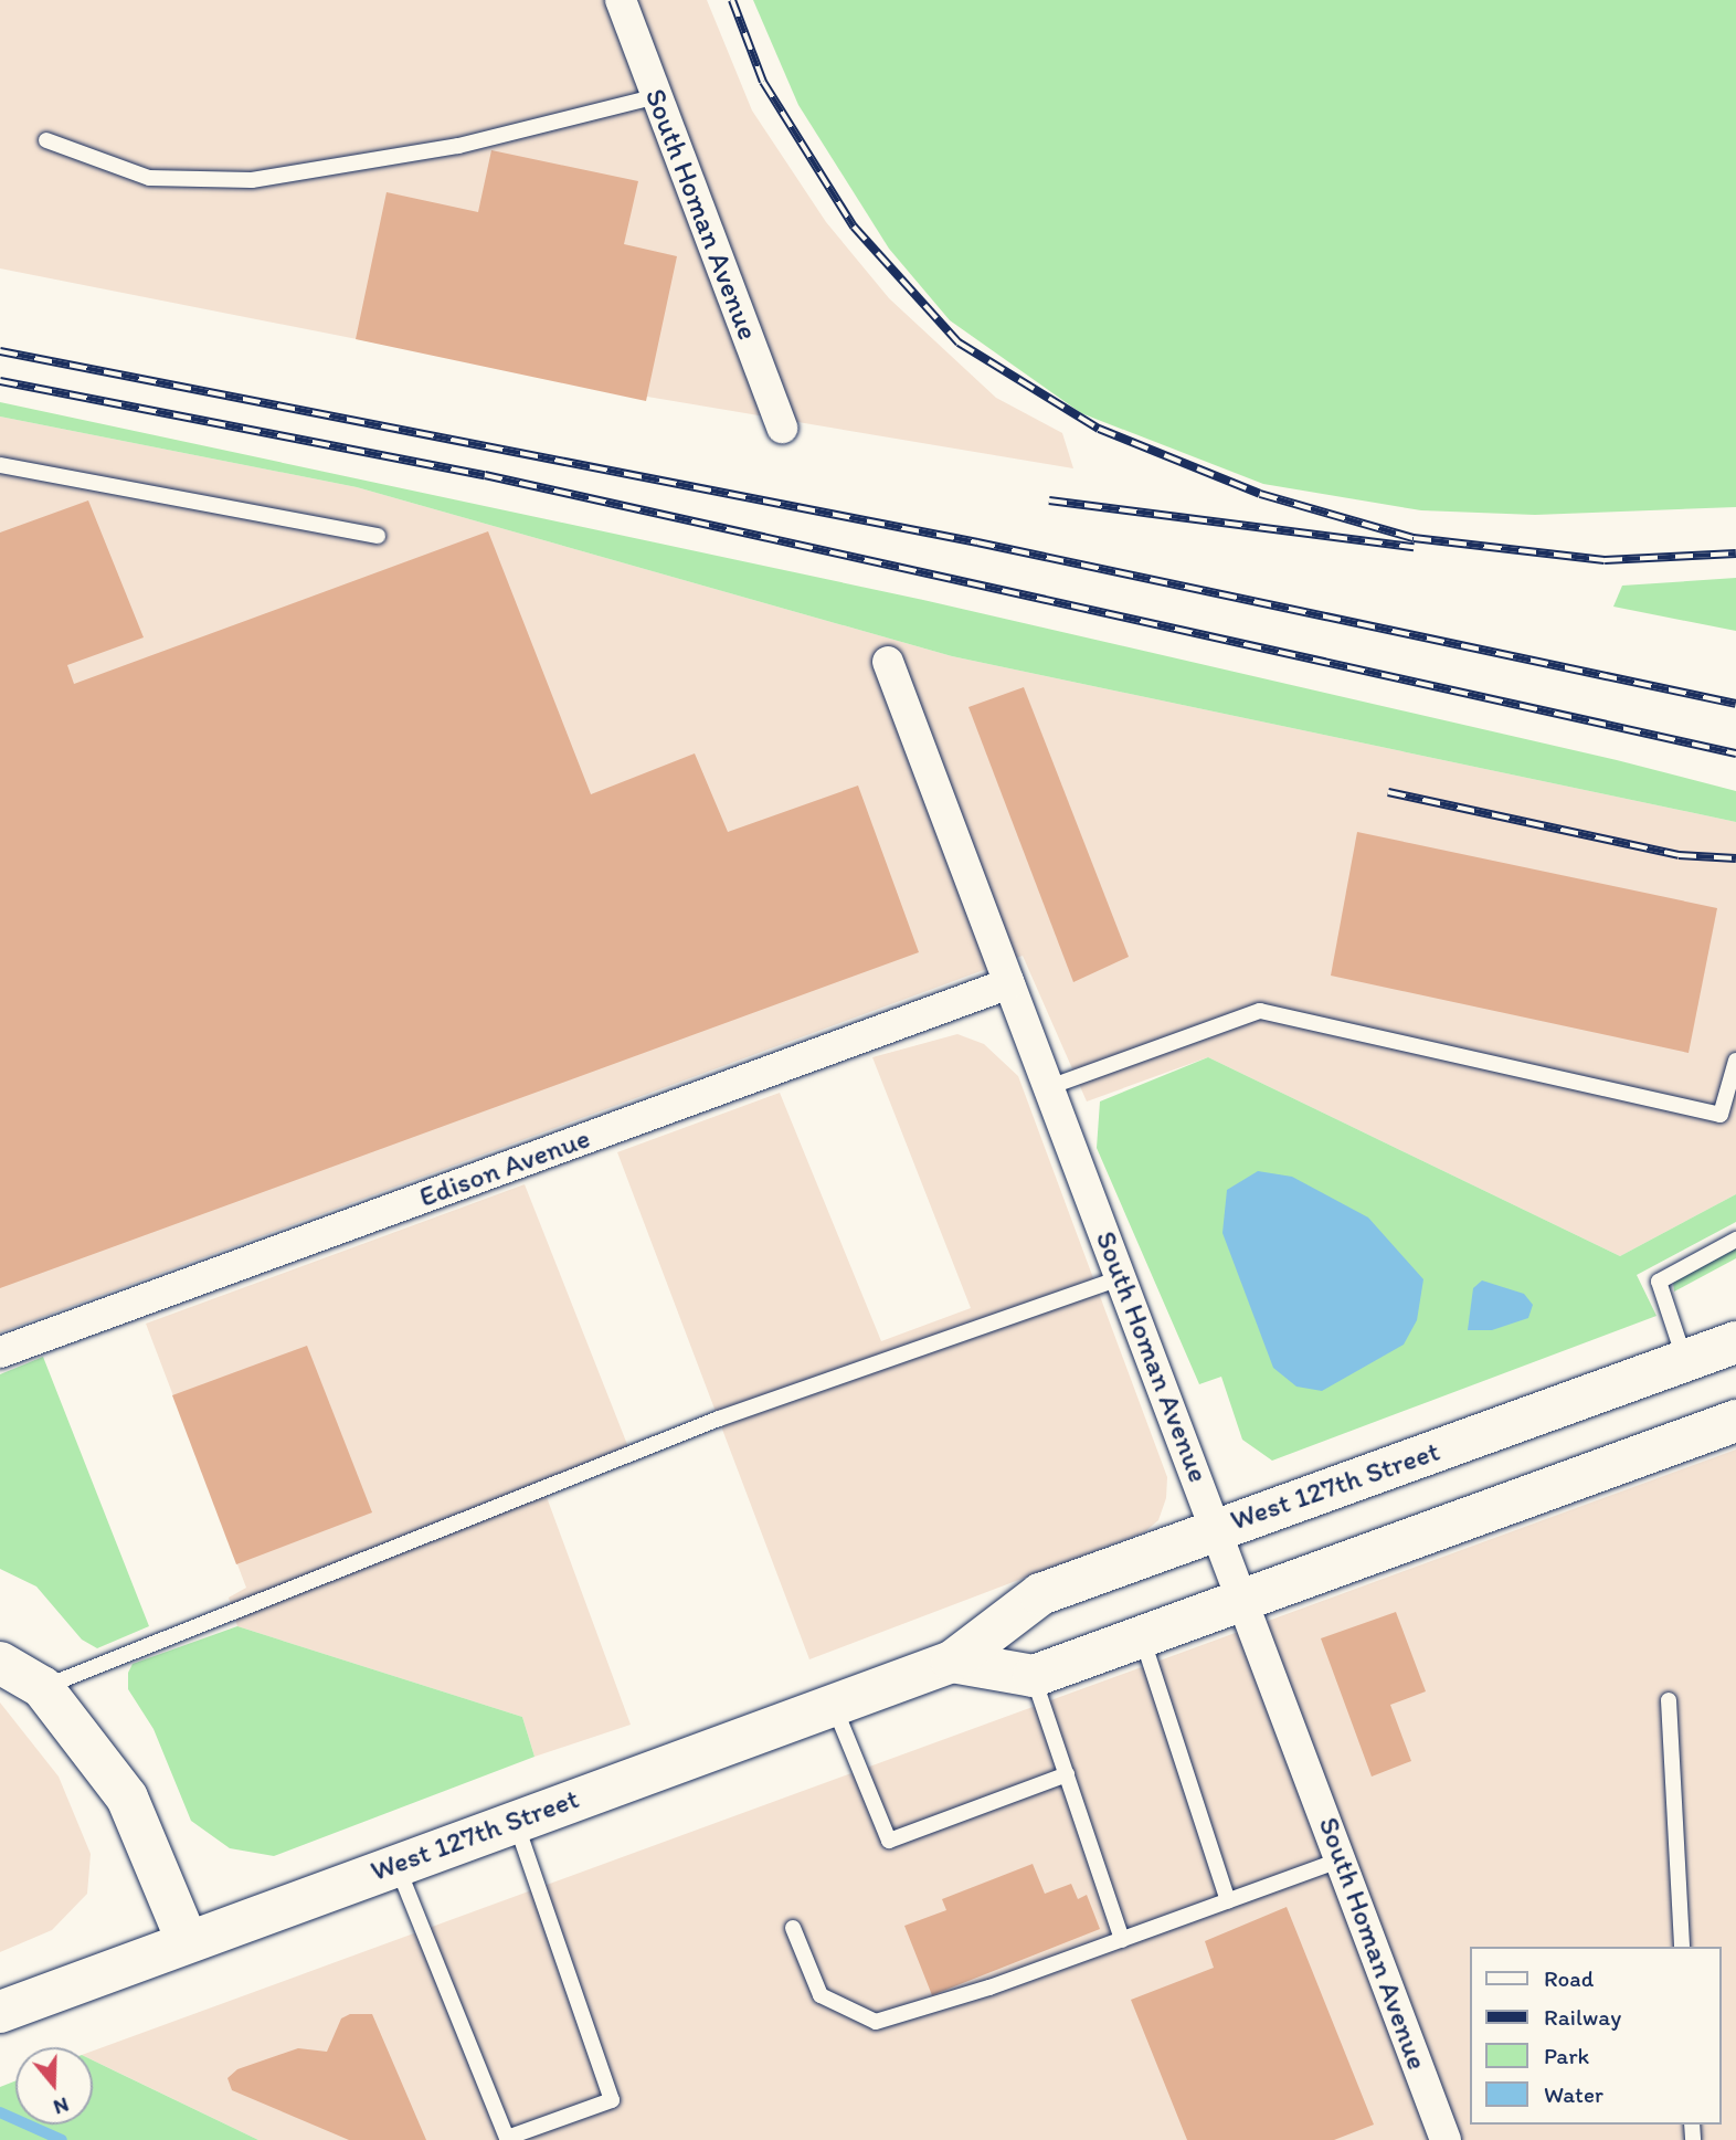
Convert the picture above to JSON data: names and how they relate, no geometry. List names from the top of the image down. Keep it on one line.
{"streets":{"main road":["West 127th Street"],"street":["South Homan Avenue","Edison Avenue"]},"crossings":[["South Homan Avenue","Edison Avenue"],["South Homan Avenue","West 127th Street"]],"legend":["Road","Railway","Park","Water"],"north":"bottom"}
